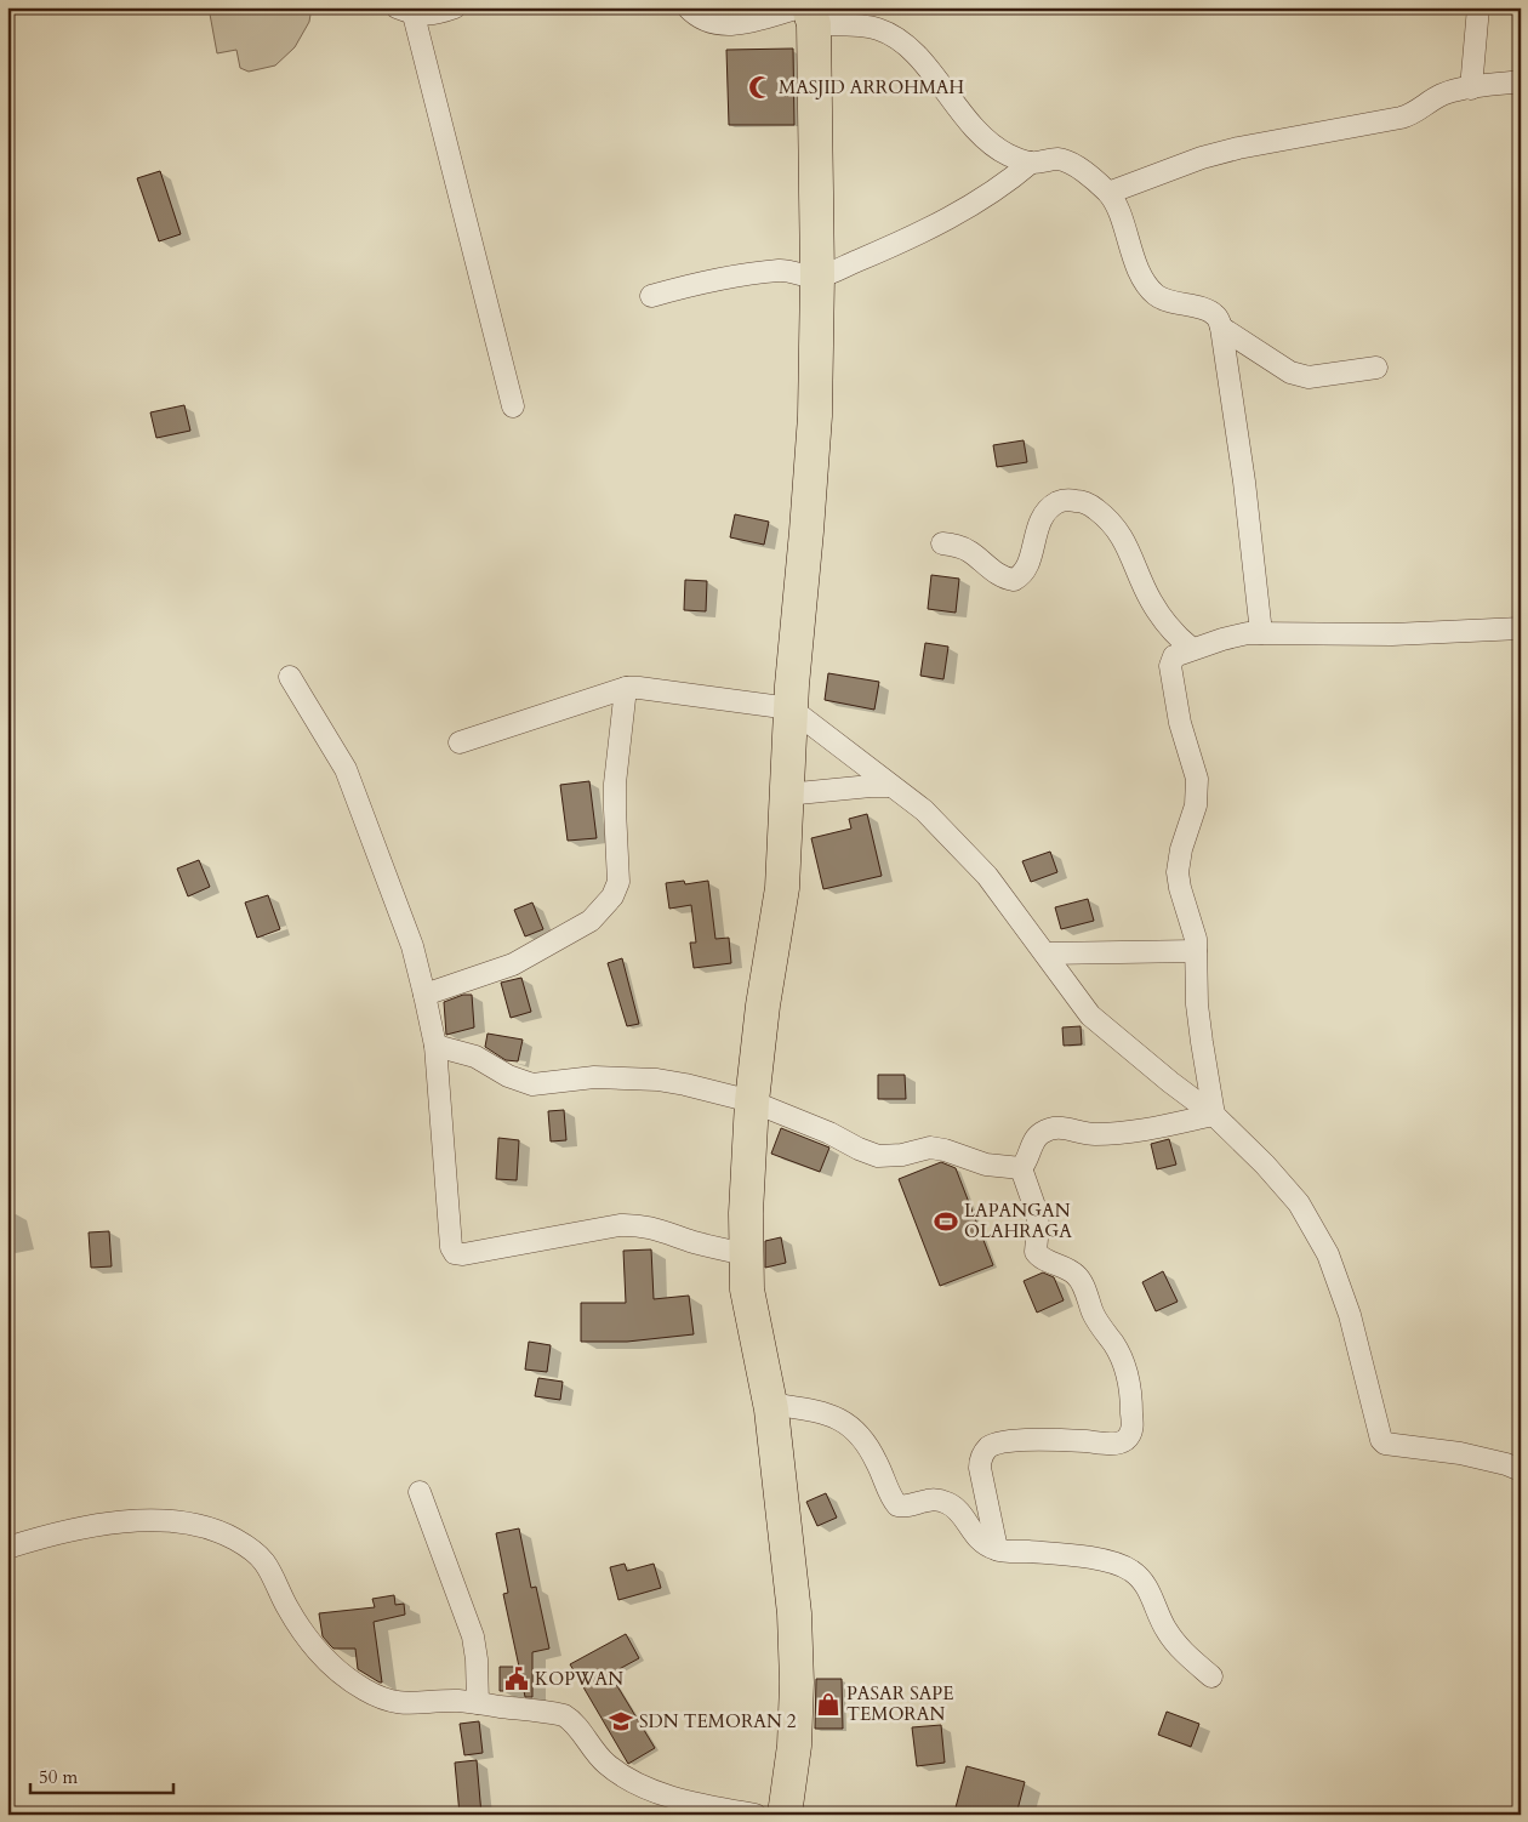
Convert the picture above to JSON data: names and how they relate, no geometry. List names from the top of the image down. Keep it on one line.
{"places":{"mosque":["MASJID ARROHMAH"],"sports":["LAPANGAN OLAHRAGA"],"public building":["KOPWAN"],"shop":["PASAR SAPE TEMORAN"],"school or university":["SDN TEMORAN 2"]},"scale_bar":"50 m"}
